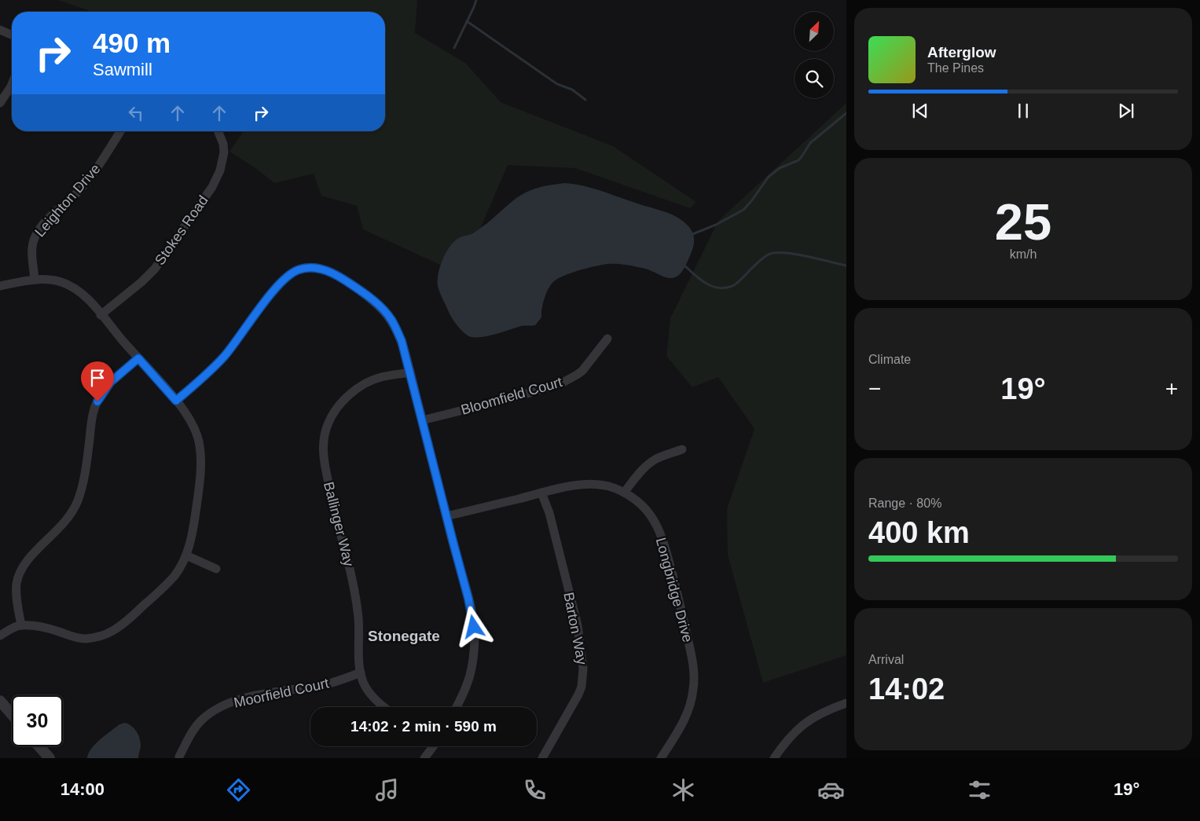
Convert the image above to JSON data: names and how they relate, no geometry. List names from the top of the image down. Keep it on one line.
{"streets":{"street":["Leighton Drive","Stokes Road","Bloomfield Court","Ballinger Way","Longbridge Drive","Barton Way","Moorfield Court"]},"crossings":[["Ballinger Way","Moorfield Court"],["Longbridge Drive","Barton Way"]],"districts":["Stonegate"],"north":"top right","page":{"turn":["490 m","Sawmill"],"song":["Afterglow","The Pines"],"tile":[["25","km/h"],"Climate",["Range · 80%","400 km"],["Arrival","14:02"]],"heat":["−","19°","+"],"limit":"30","trip":"14:02 · 2 min · 590 m","tabs":["14:00","19°"]}}
